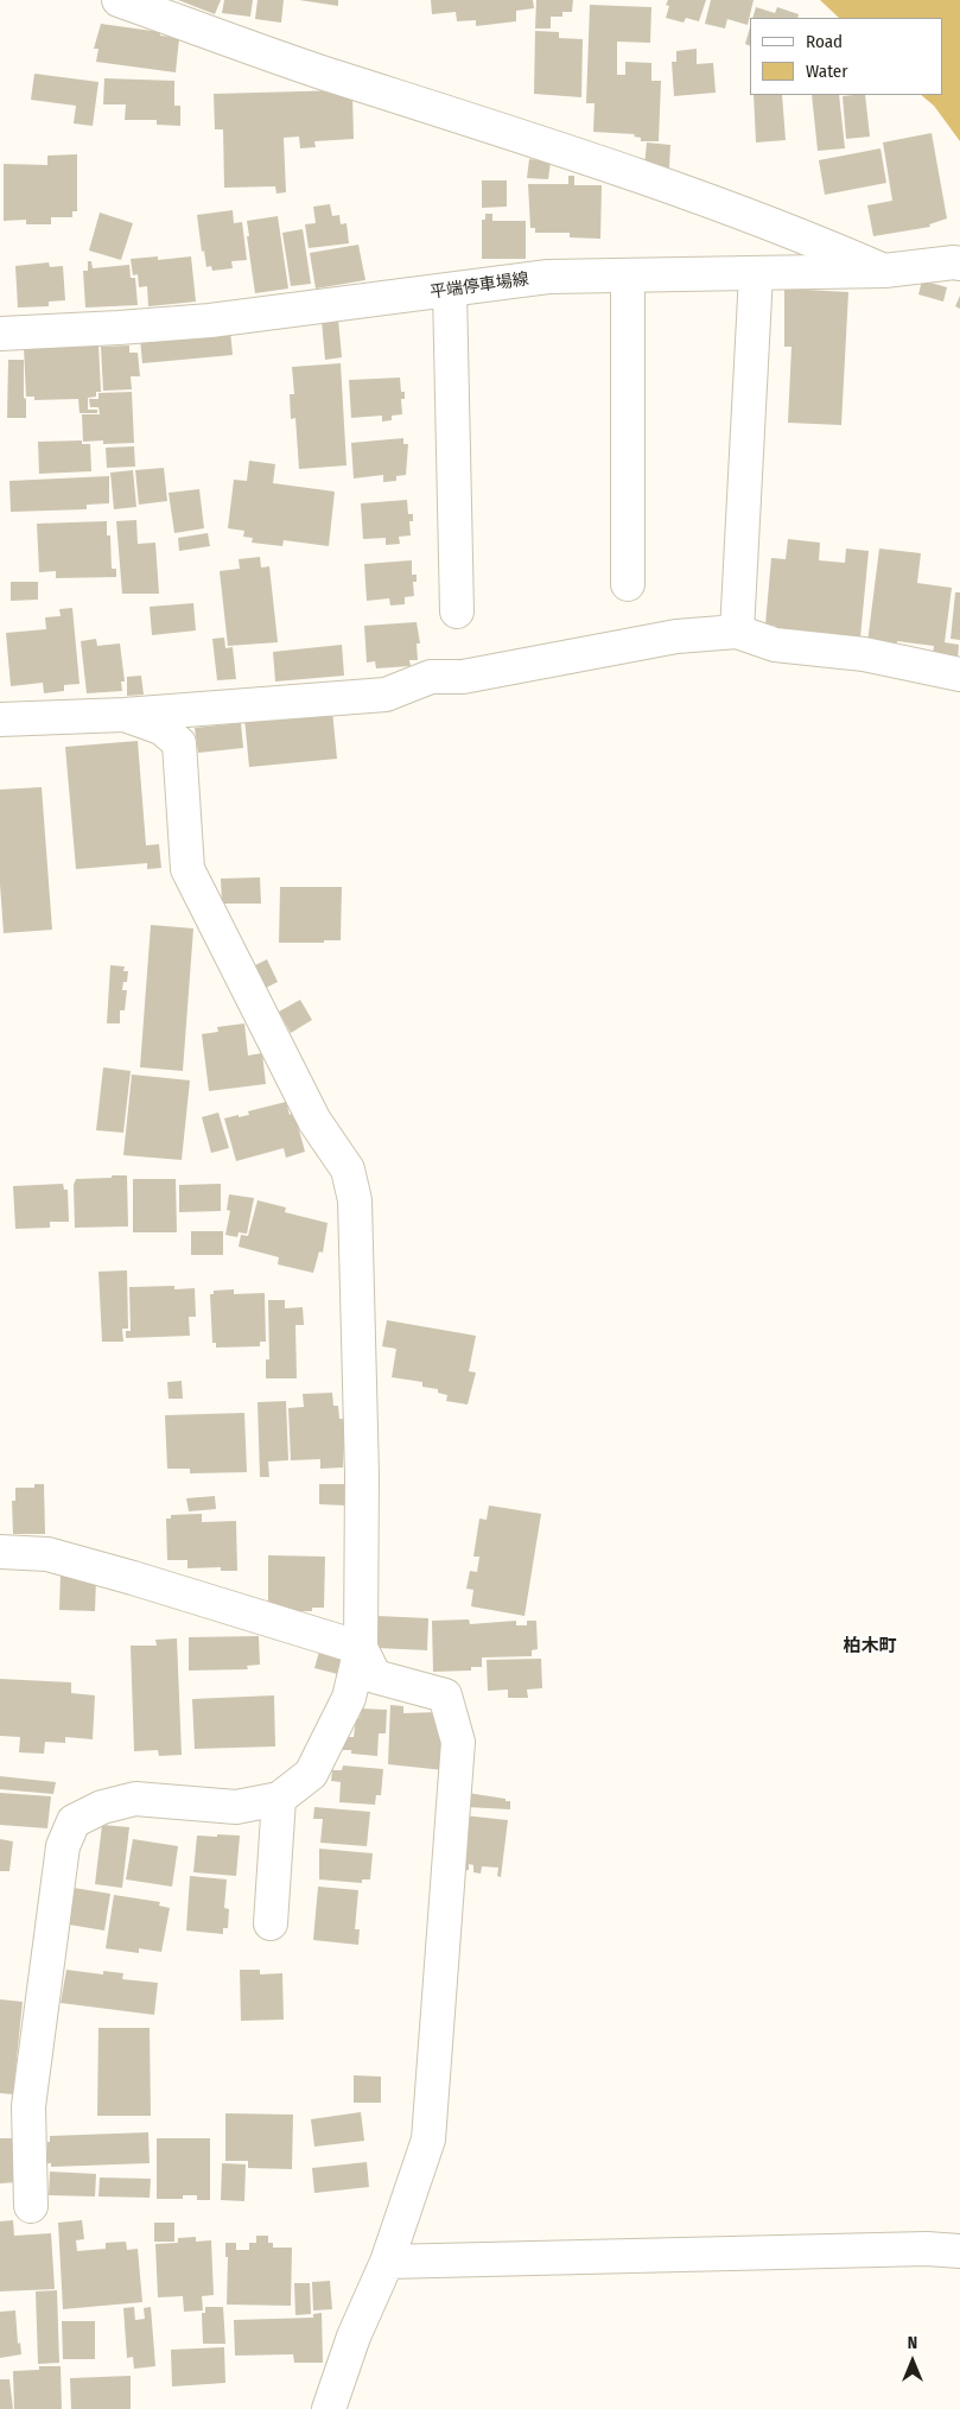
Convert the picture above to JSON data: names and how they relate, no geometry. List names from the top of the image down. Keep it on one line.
{"streets":{"street":["平端停車場線"]},"districts":["柏木町"],"legend":["Road","Water"],"north":"top"}
